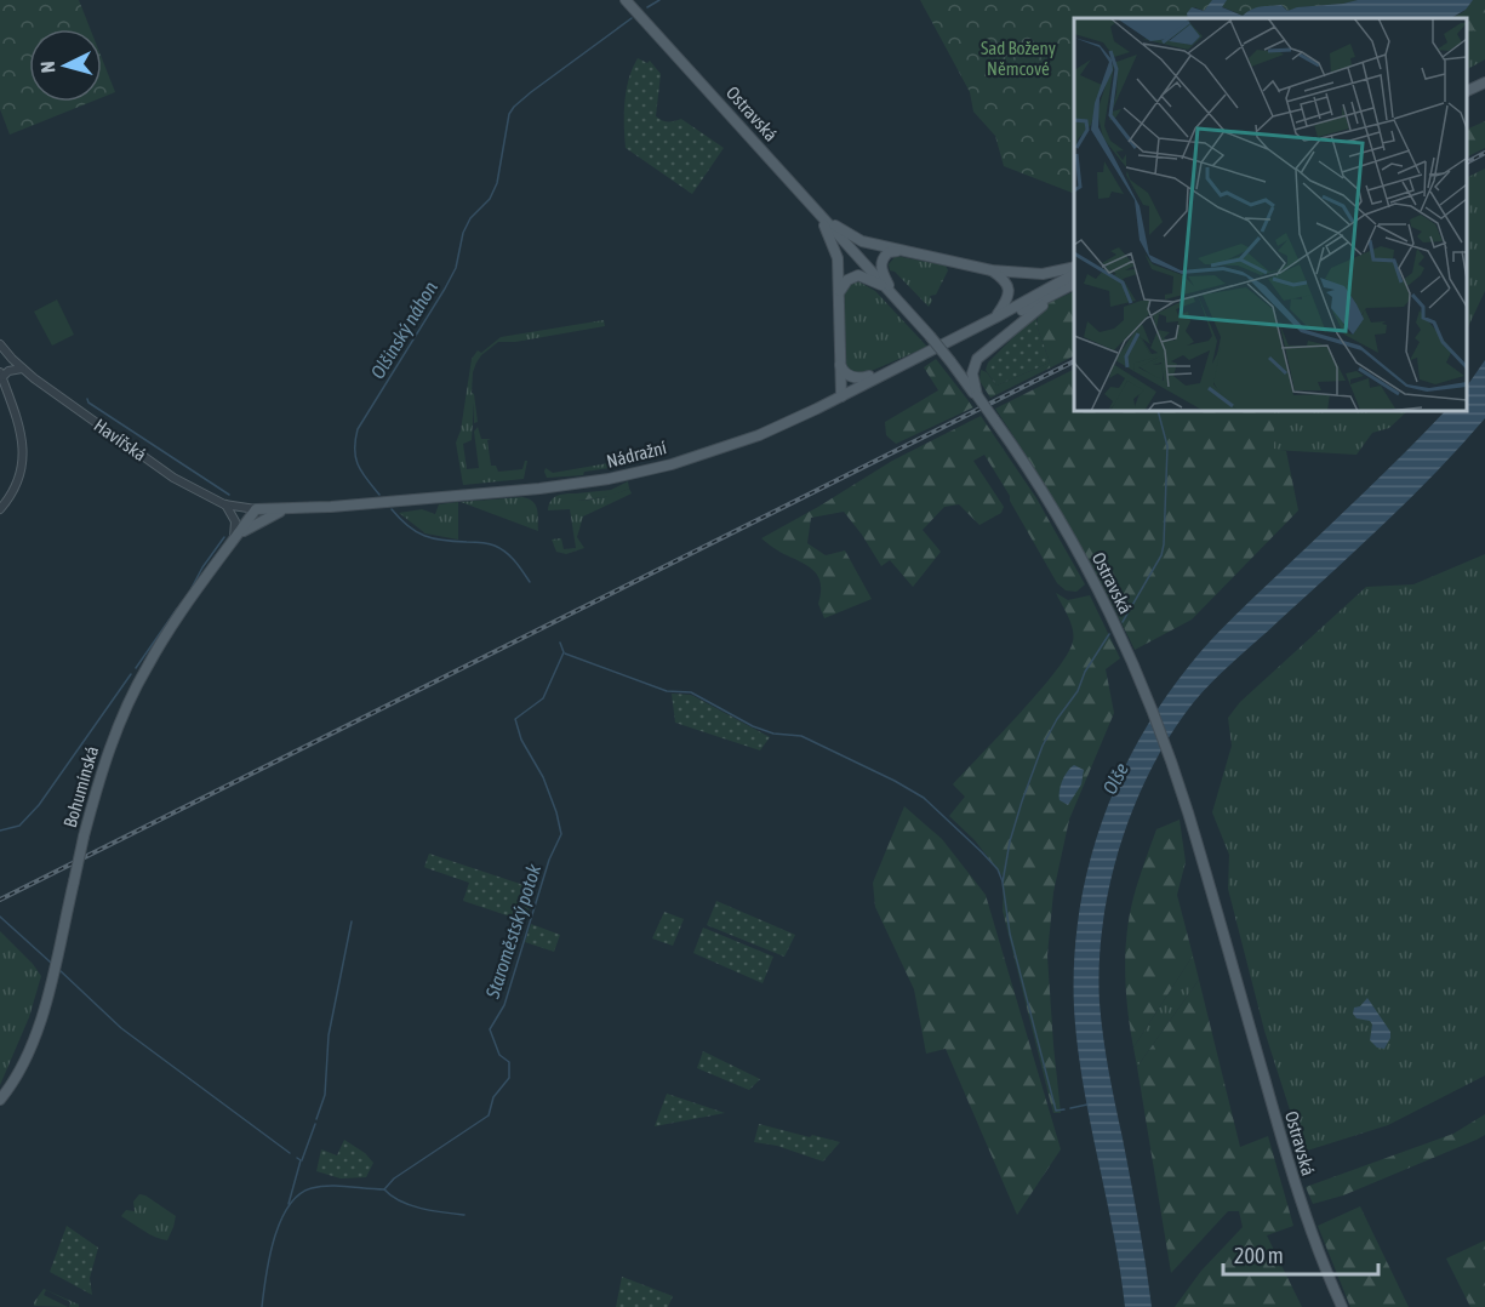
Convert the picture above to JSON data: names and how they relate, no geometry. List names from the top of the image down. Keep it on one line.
{"streets":{"main road":["Ostravská","Nádražní","Bohumínská"],"street":["Havířská"]},"crossings":[["Havířská","Nádražní"],["Havířská","Bohumínská"],["Nádražní","Bohumínská"]],"water":["Olšinský náhon","Olše","Staroměstský potok"],"parks":["Sad Boženy Němcové"],"scale_bar":"200 m","north":"left"}
